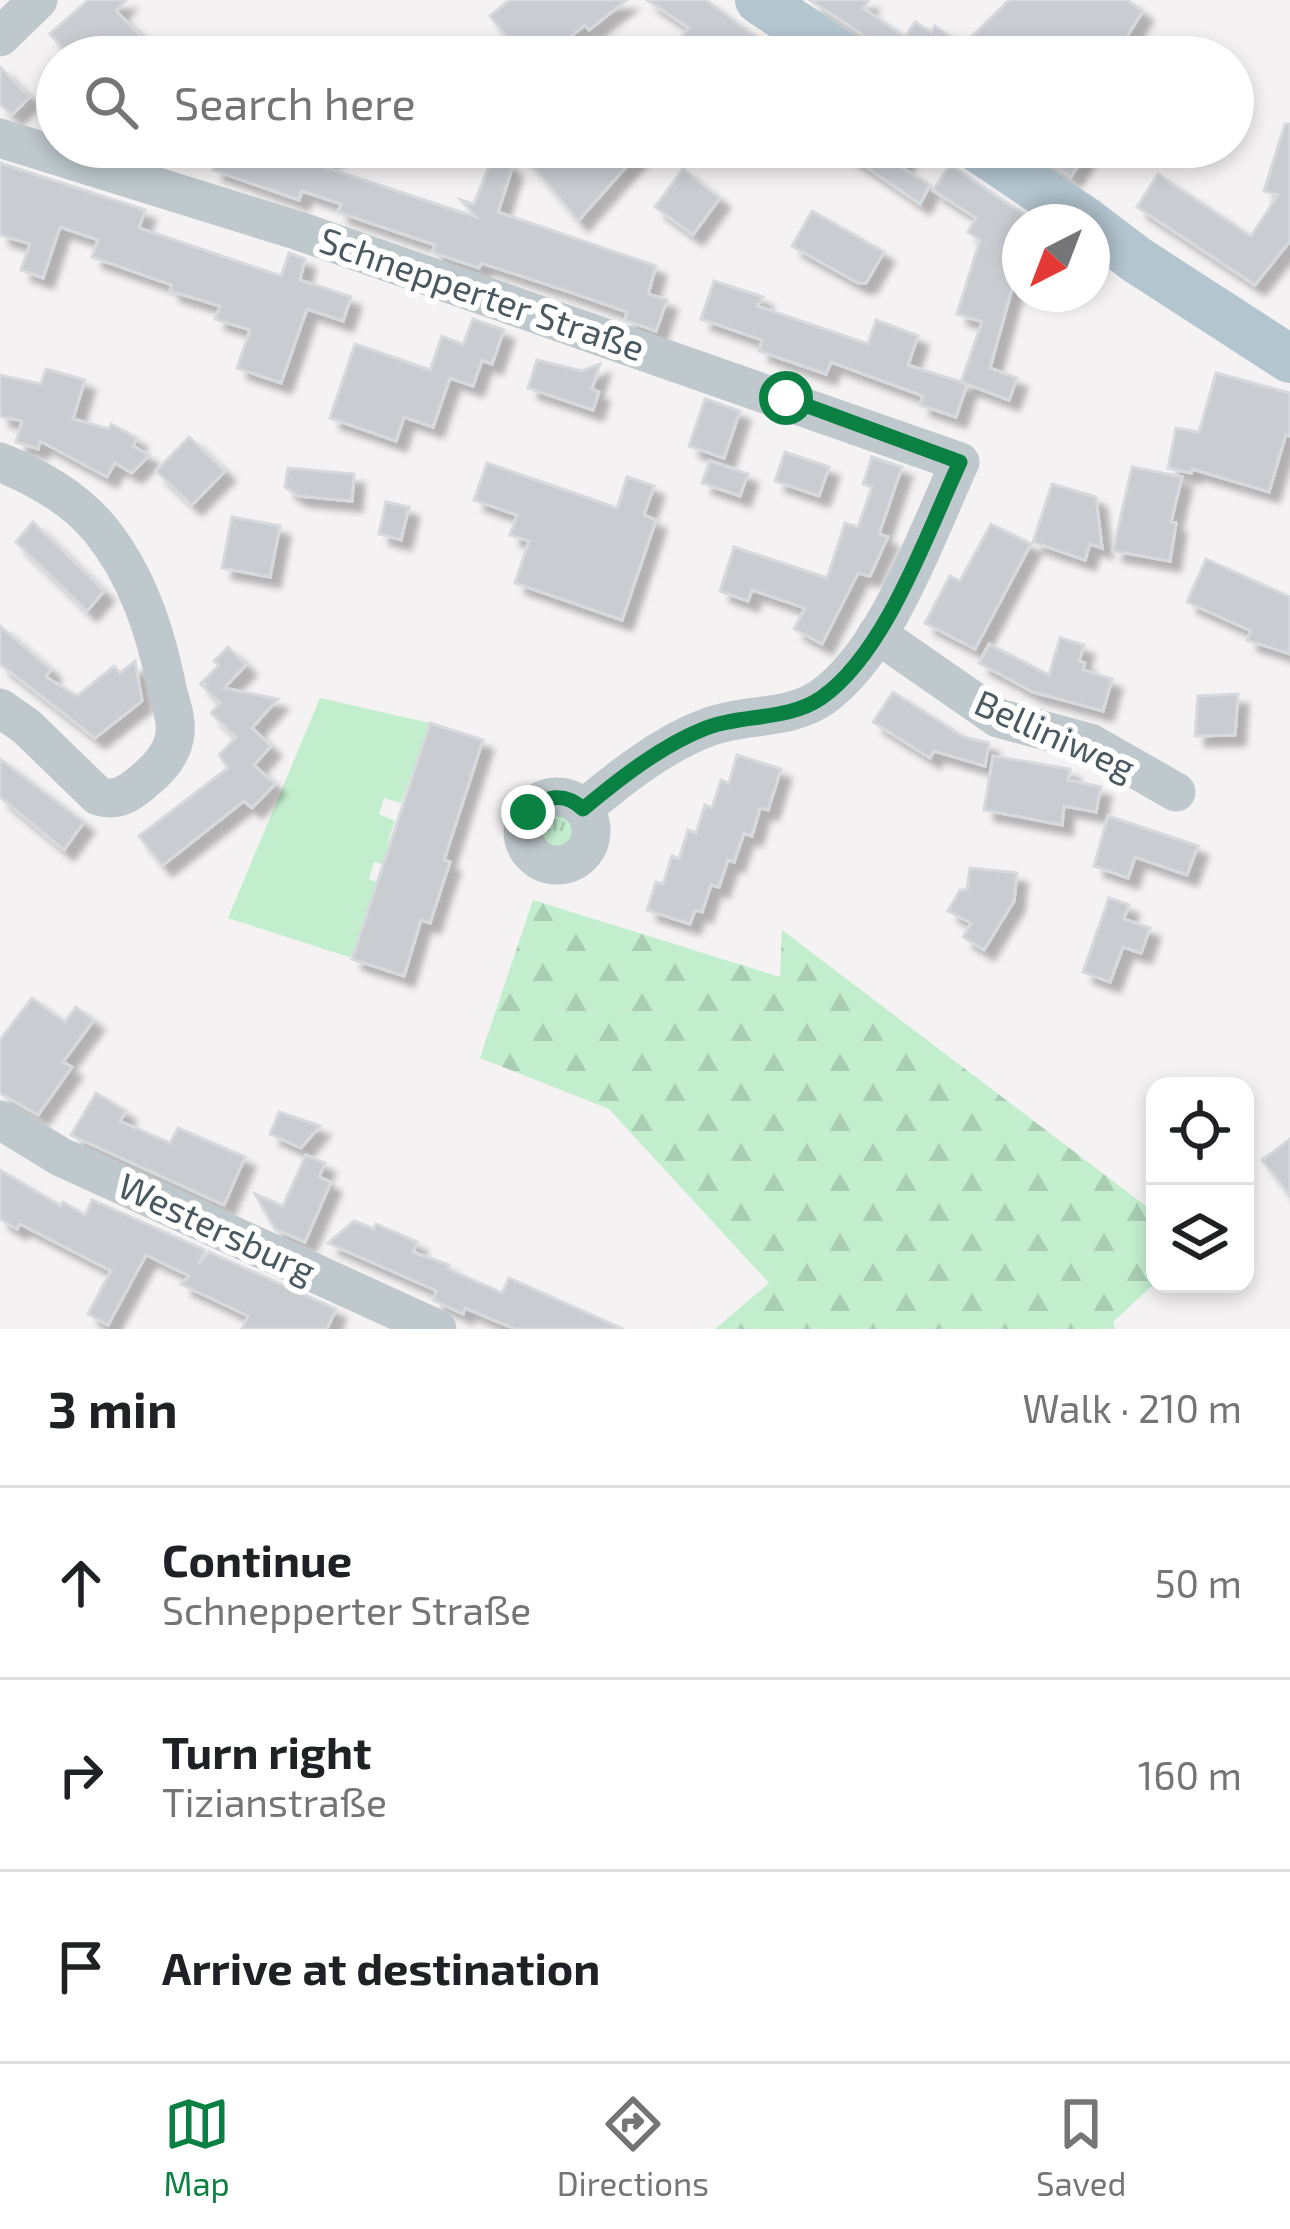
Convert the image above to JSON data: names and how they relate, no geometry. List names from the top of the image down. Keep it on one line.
{"streets":{"street":["Schnepperter Straße","Belliniweg","Westersburg"]},"crossings":[["Schnepperter Straße","Belliniweg"]],"north":"bottom left","page":{"search":"Search here","heading":["3 min","Walk · 210 m"],"list":[["Continue","Schnepperter Straße","50 m"],["Turn right","Tizianstraße","160 m"],"Arrive at destination"],"nav":["Map","Directions","Saved"]}}
